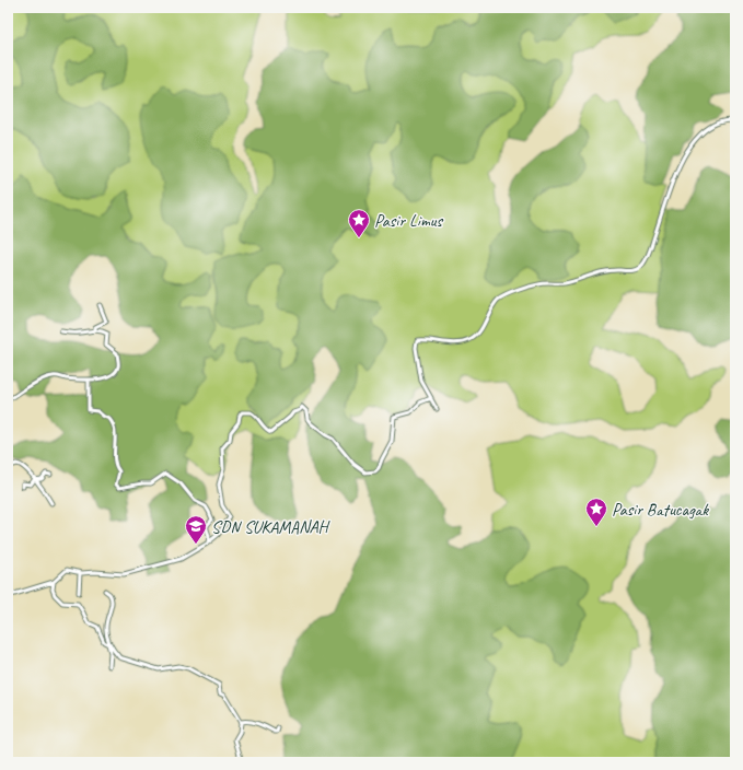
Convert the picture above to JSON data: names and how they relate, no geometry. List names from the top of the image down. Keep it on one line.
{"places":{"place":["Pasir Limus","Pasir Batucagak"],"school or university":["SDN SUKAMANAH"]}}
